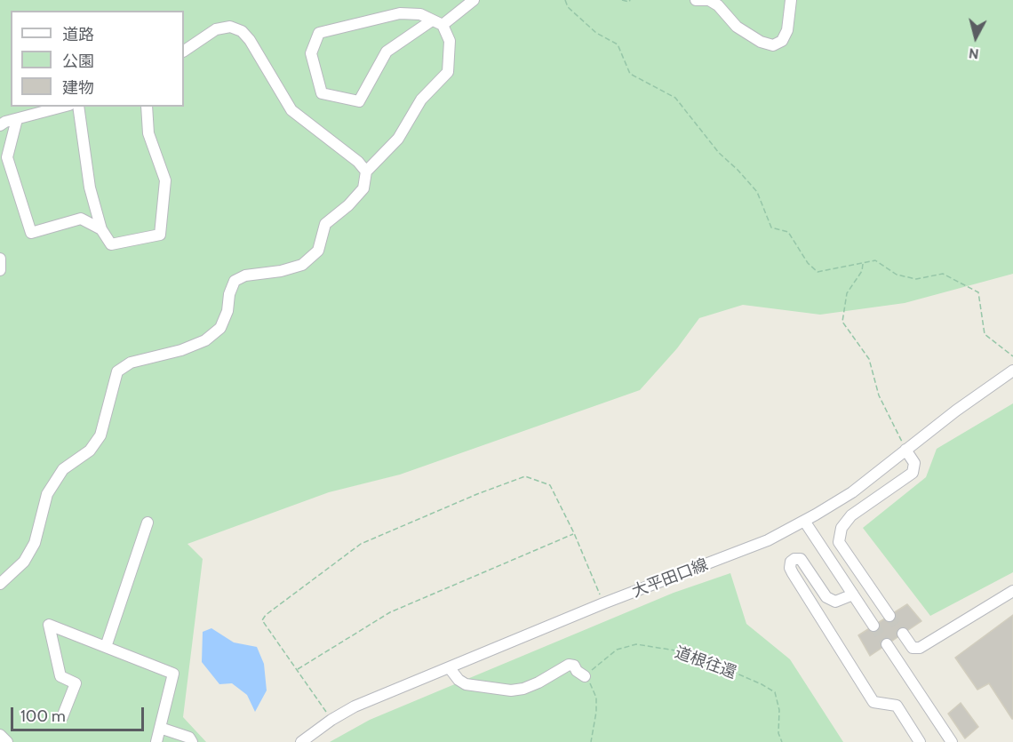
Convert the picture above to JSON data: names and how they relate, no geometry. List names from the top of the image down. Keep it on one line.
{"streets":{"street":["大平田口線"],"path":["道根往還"]},"legend":["道路","公園","建物"],"scale_bar":"100 m","north":"bottom"}
